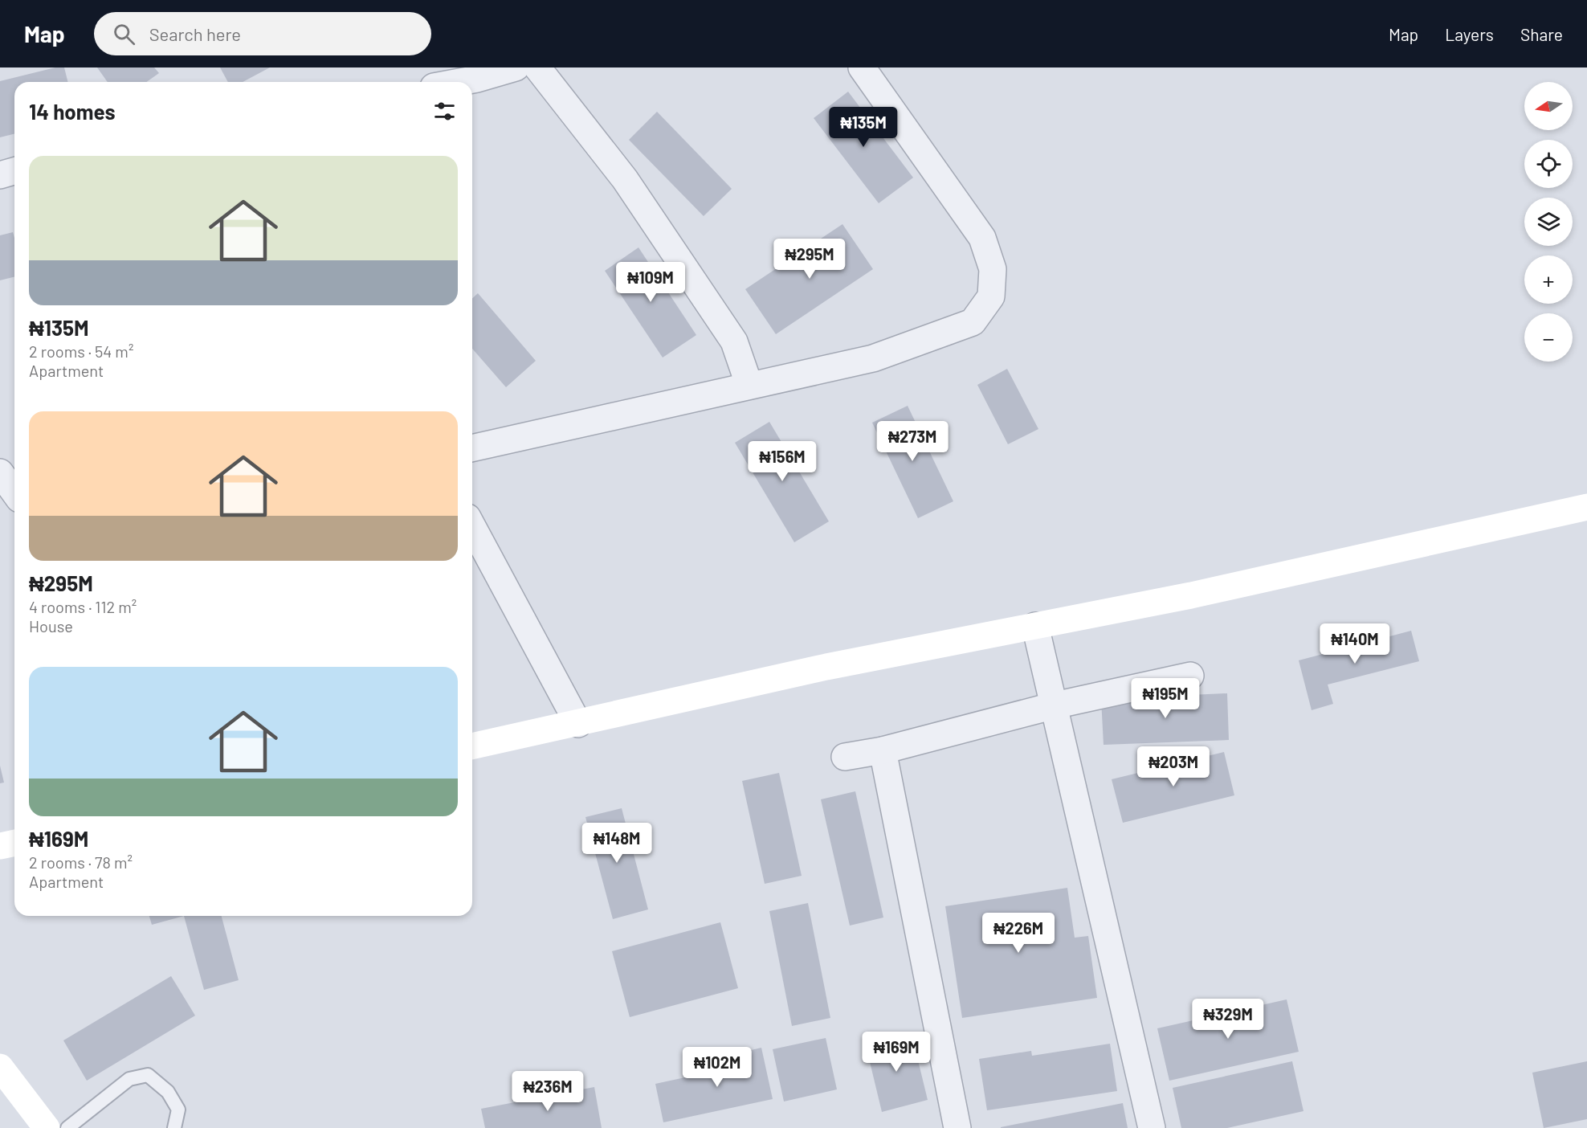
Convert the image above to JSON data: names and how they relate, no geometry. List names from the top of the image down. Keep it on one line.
{"north":"left","page":{"header":"Map","search":"Search here","nav":["Map","Layers","Share"],"map_buttons":["+","−"],"heading":"14 homes","price":["₦135M","₦295M","₦109M","₦273M","₦156M","₦140M","₦195M","₦203M","₦148M","₦226M","₦329M","₦169M","₦102M","₦236M"],"list":[{"name":"₦135M","note":"2 rooms · 54 m² · Apartment"},{"name":"₦295M","note":"4 rooms · 112 m² · House"},{"name":"₦169M","note":"2 rooms · 78 m² · Apartment"}]}}
